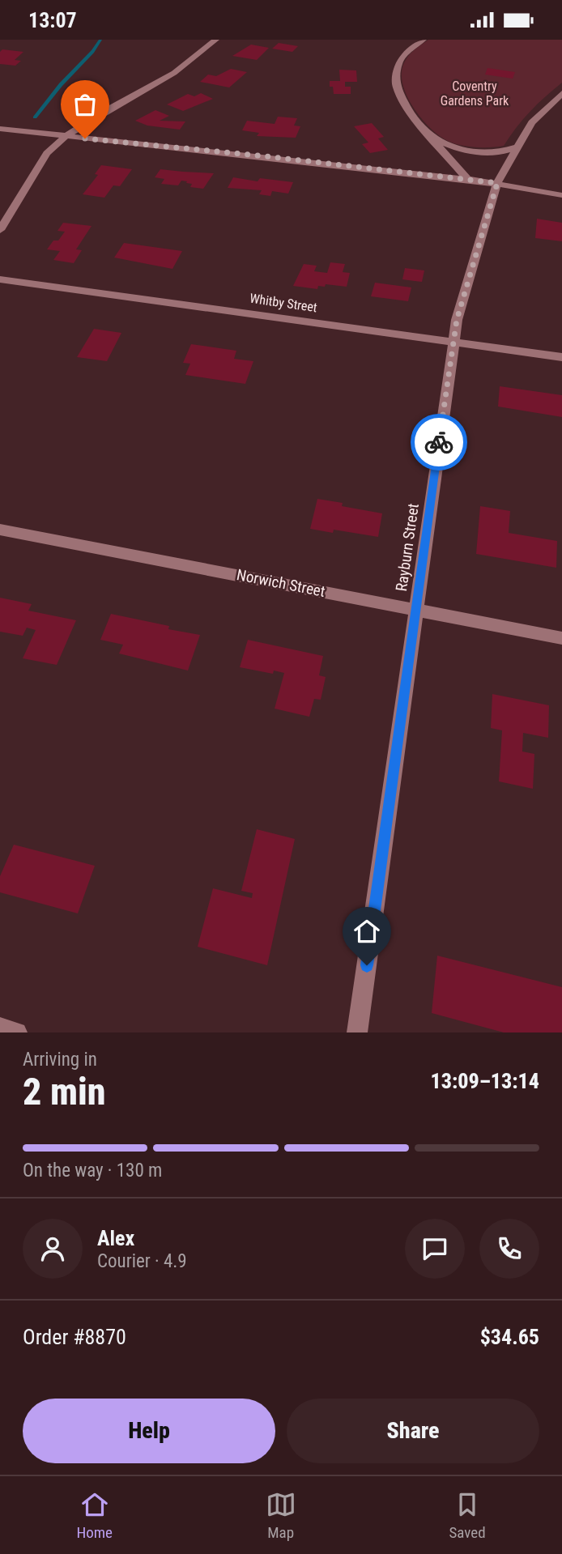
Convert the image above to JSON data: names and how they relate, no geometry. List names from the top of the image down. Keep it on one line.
{"streets":{"street":["Whitby Street","Rayburn Street","Norwich Street"]},"crossings":[["Whitby Street","Rayburn Street"],["Rayburn Street","Norwich Street"]],"parks":["Coventry Gardens Park"],"page":{"status":"13:07","heading":["2 min","Arriving in","13:09–13:14"],"panel":["Alex","Courier · 4.9","Order #8870","$34.65"],"bar":"On the way · 130 m","buttons":["Help","Share"],"tabs":["Home","Map","Saved"]}}
